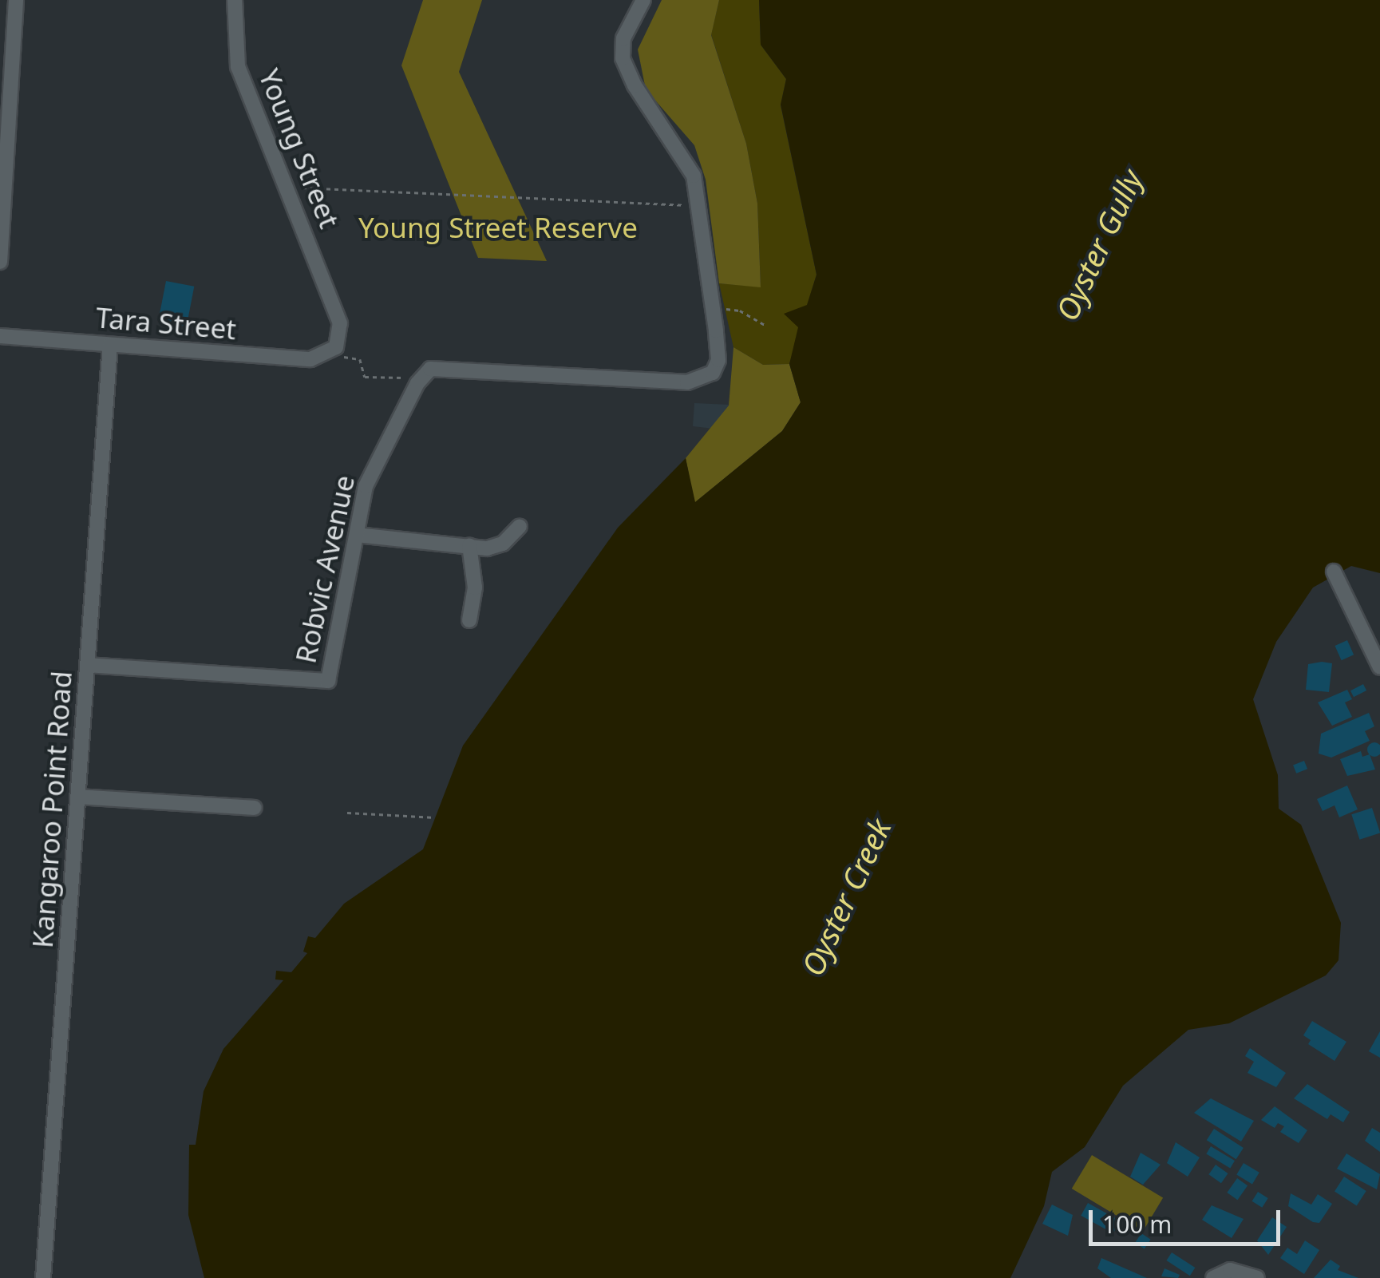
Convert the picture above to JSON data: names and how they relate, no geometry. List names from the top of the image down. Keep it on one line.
{"streets":{"street":["Young Street","Tara Street","Robvic Avenue","Kangaroo Point Road"]},"crossings":[["Young Street","Tara Street"],["Tara Street","Kangaroo Point Road"],["Robvic Avenue","Kangaroo Point Road"]],"water":["Oyster Gully","Oyster Creek"],"parks":["Young Street Reserve"],"scale_bar":"100 m"}
